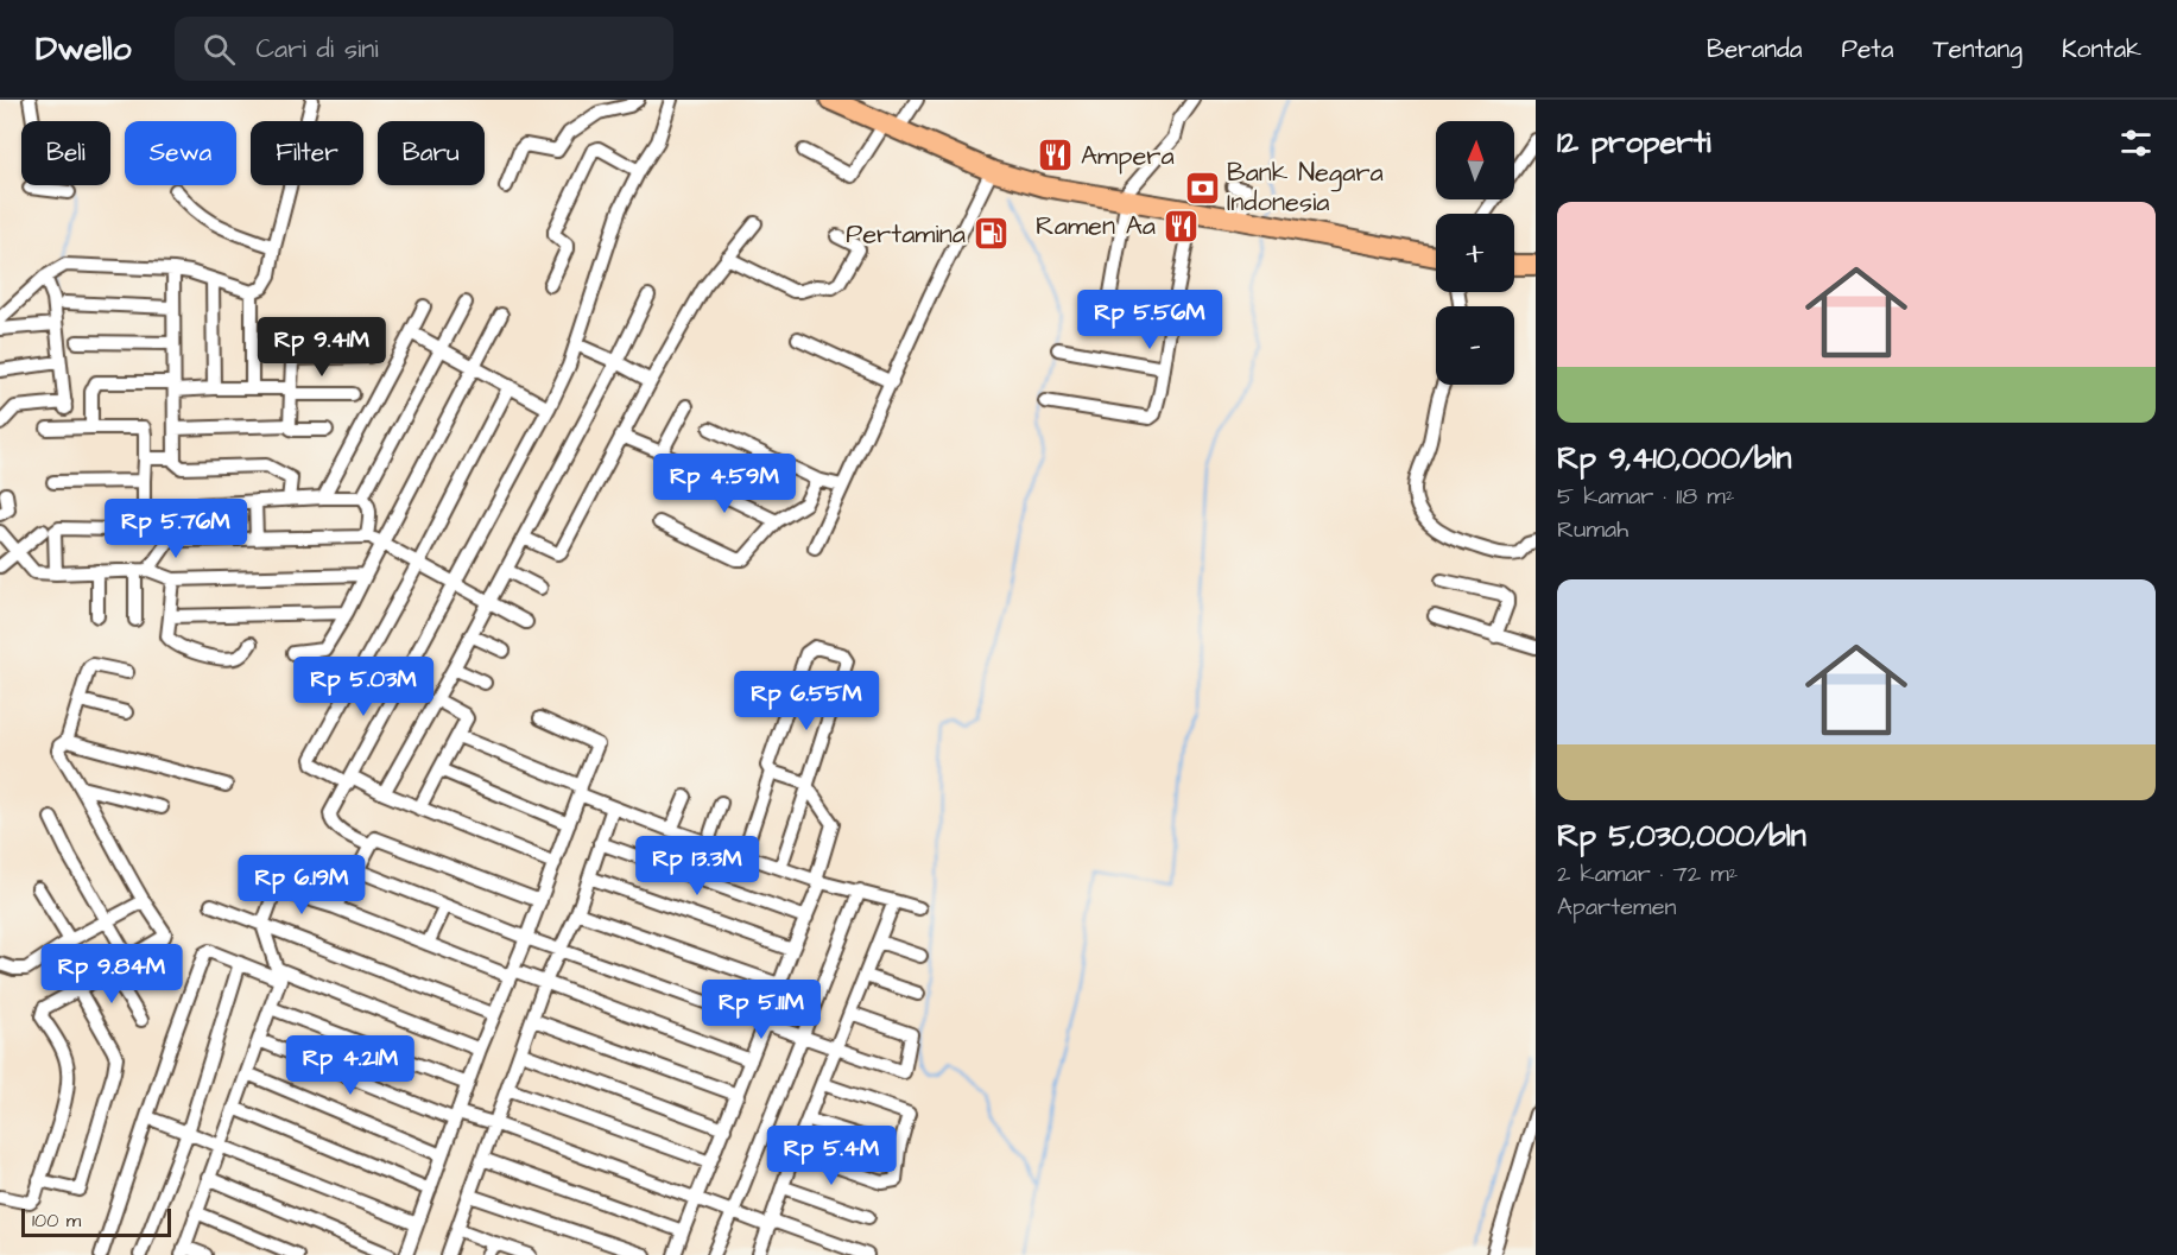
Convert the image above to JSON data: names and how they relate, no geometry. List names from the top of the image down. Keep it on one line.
{"places":{"restaurant":["Ampera","Ramen Aa"],"bank":["Bank Negara Indonesia"],"fuel station":["Pertamina"]},"scale_bar":"100 m","north":"top","page":{"header":"Dwello","search":"Cari di sini","nav":["Beranda","Peta","Tentang","Kontak"],"heading":"12 properti","map_buttons":["+","−"],"chip":["Beli","Sewa","Filter","Baru"],"list":[{"name":"Rp 9,410,000/bln","note":"5 kamar · 118 m² · Rumah"},{"name":"Rp 5,030,000/bln","note":"2 kamar · 72 m² · Apartemen"}],"price":["Rp 5.56M","Rp 9.41M","Rp 4.59M","Rp 5.76M","Rp 5.03M","Rp 6.55M","Rp 13.3M","Rp 6.19M","Rp 9.84M","Rp 5.11M","Rp 4.21M","Rp 5.4M"],"scale":"100 m"}}
